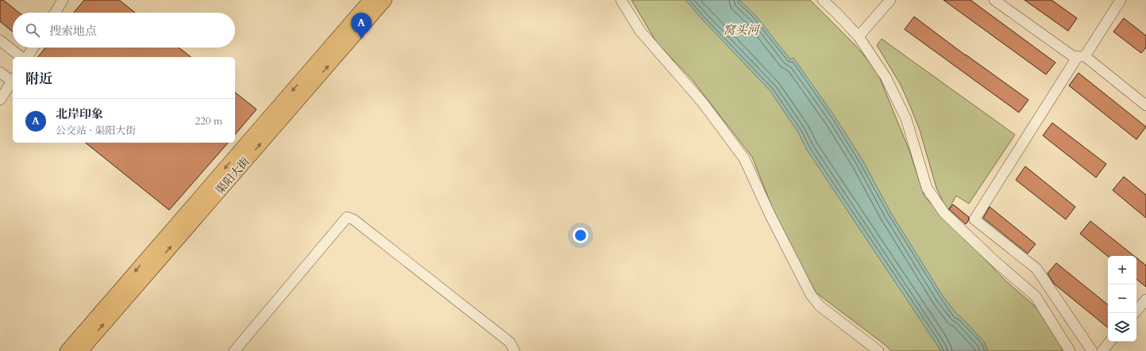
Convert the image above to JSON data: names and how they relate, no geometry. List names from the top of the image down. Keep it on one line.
{"streets":{"main road":["渠阳大街"]},"water":["窝头河"],"page":{"pins":"A","search":"搜索地点","heading":"附近","list":[{"mark":"A","name":"北岸印象","note":"公交站 · 渠阳大街","value":"220 m"}],"map_buttons":["+","−"]}}
